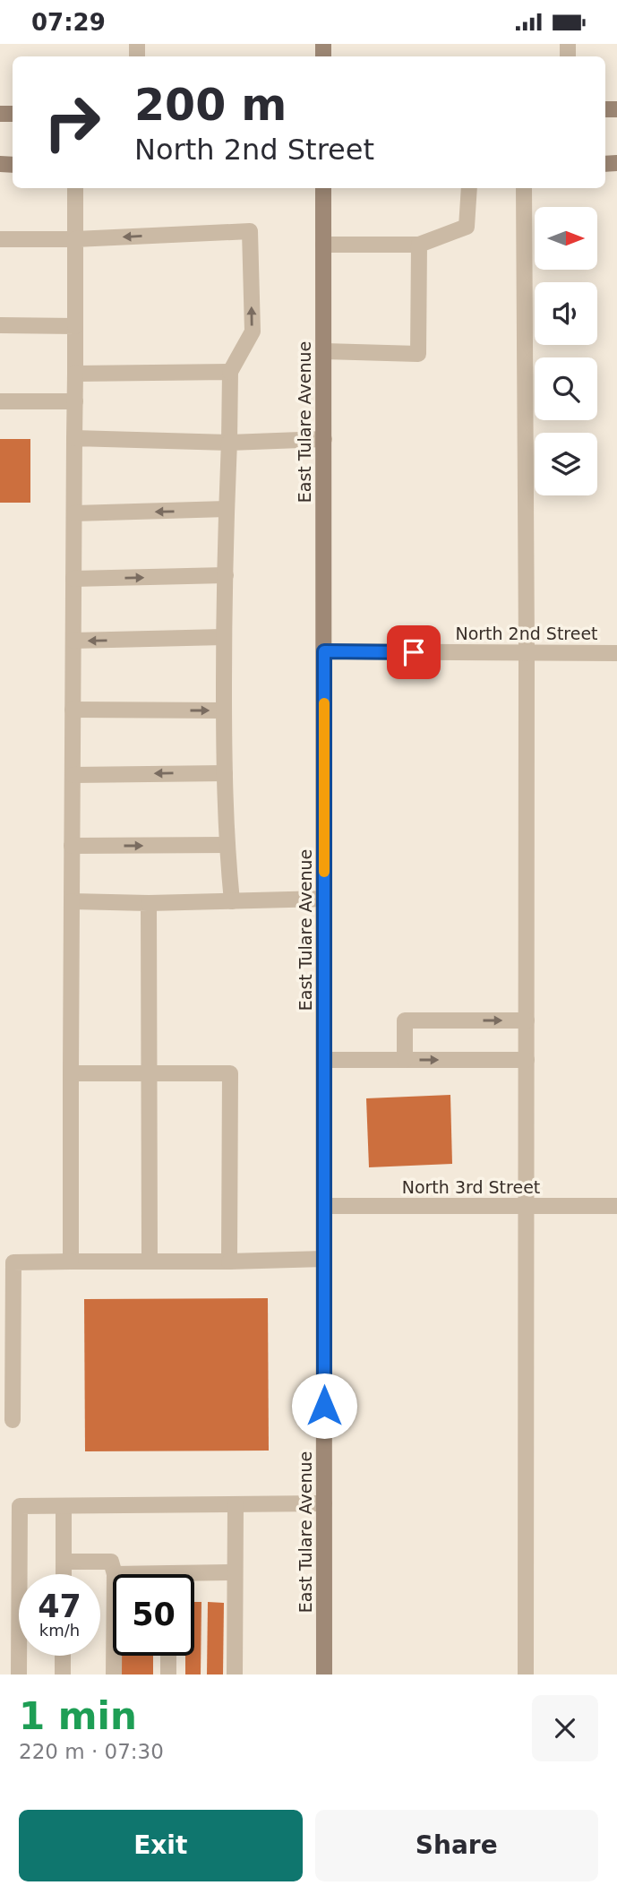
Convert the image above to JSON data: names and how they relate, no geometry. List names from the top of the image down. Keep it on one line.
{"streets":{"main road":["East Tulare Avenue"],"street":["North 2nd Street","North 3rd Street"]},"crossings":[["East Tulare Avenue","North 2nd Street"],["East Tulare Avenue","North 3rd Street"]],"north":"right","page":{"status":"07:29","turn":["200 m","North 2nd Street"],"speed":"47 km/h","limit":"50","heading":["1 min","220 m · 07:30"],"buttons":["Exit","Share"]}}
